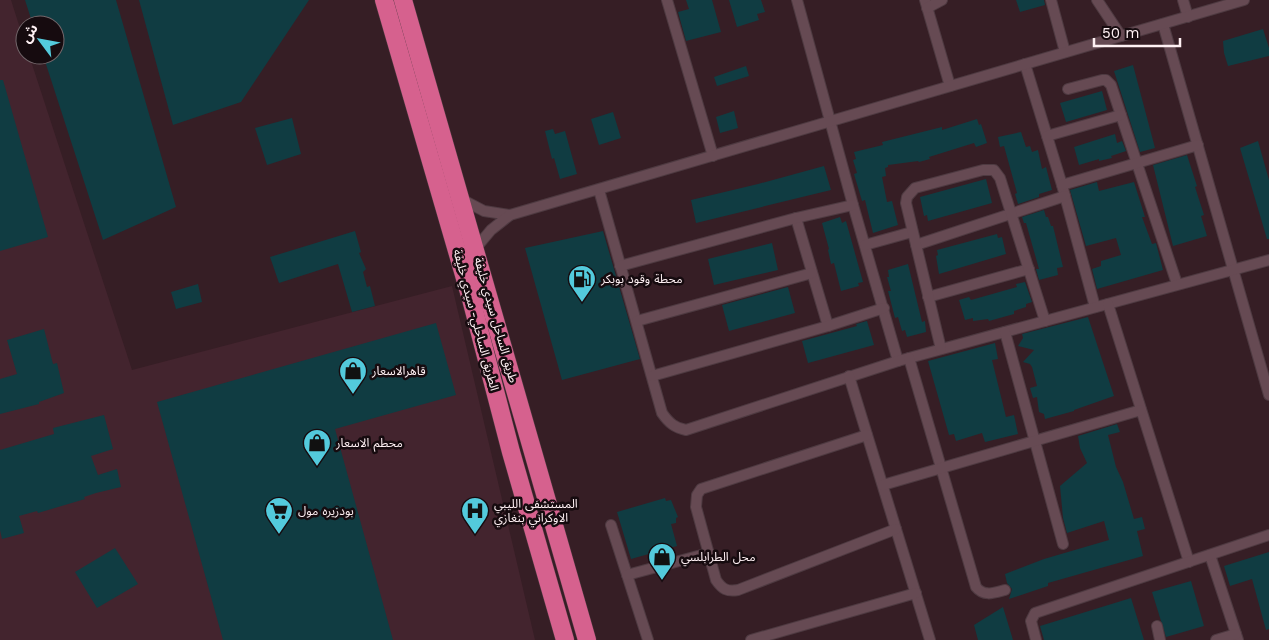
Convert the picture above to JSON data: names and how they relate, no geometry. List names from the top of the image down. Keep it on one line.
{"streets":{"highway":["الطريق الساحلي- سيدي خليفة","طريق الساحل سيدي خليفة"]},"places":{"fuel station":["محطة وقود بوبكر"],"shop":["قاهرالاسعار","محطم الاسعار","محل الطرابلسي"],"supermarket":["بودزيره مول"],"hospital":["المستشفى الليبي الاوكراني بنغازي"]},"scale_bar":"50 m","north":"top left"}
